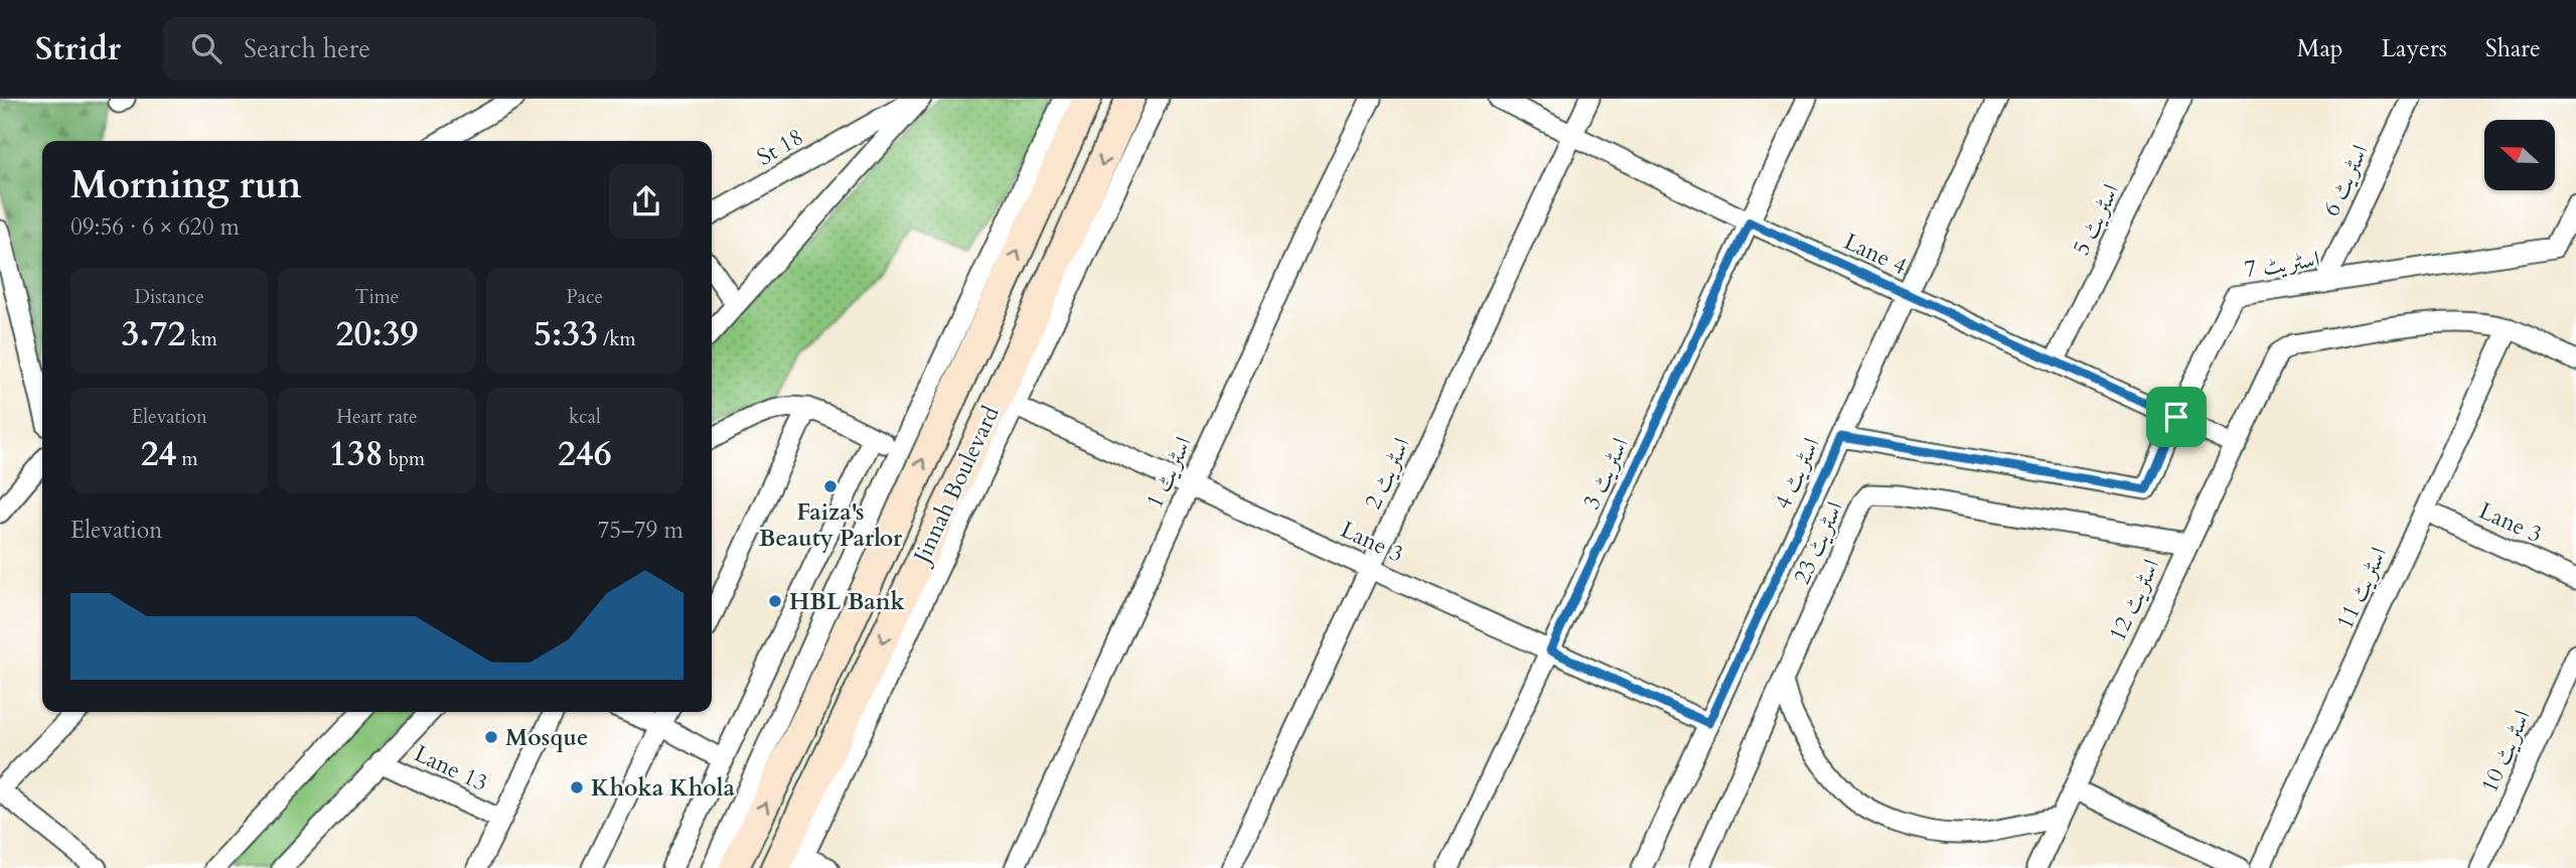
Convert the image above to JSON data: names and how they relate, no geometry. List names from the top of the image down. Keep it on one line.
{"streets":{"street":["St 18","اسٹریٹ 6","اسٹریٹ 5","Lane 4","اسٹریٹ 7","اسٹریٹ 1","اسٹریٹ 2","اسٹریٹ 3","اسٹریٹ 4","Jinnah Boulevard","Lane 3","اسٹریٹ 23","اسٹریٹ 11","اسٹریٹ 12","اسٹریٹ 10","Lane 13"]},"crossings":[["اسٹریٹ 6","اسٹریٹ 7"],["اسٹریٹ 5","Lane 4"],["Lane 4","اسٹریٹ 7"],["Lane 4","اسٹریٹ 2"],["Lane 4","اسٹریٹ 3"],["Lane 4","اسٹریٹ 4"],["Lane 4","اسٹریٹ 12"],["اسٹریٹ 7","اسٹریٹ 4"],["اسٹریٹ 1","Lane 3"],["اسٹریٹ 2","Lane 3"],["اسٹریٹ 3","Lane 3"],["اسٹریٹ 4","Lane 3"],["Lane 3","اسٹریٹ 11"],["اسٹریٹ 23","اسٹریٹ 12"],["اسٹریٹ 11","اسٹریٹ 12"]],"places":["Faiza's Beauty Parlor","HBL Bank","Mosque","Khoka Khola"],"north":"left","page":{"header":"Stridr","search":"Search here","nav":["Map","Layers","Share"],"heading":["Morning run","09:56 · 6 × 620 m"],"stats":[["Distance","3.72 km"],["Time","20:39"],["Pace","5:33 /km"],["Elevation","24 m"],["Heart rate","138 bpm"],["kcal","246"]],"chart":["Elevation","75–79 m"]}}
